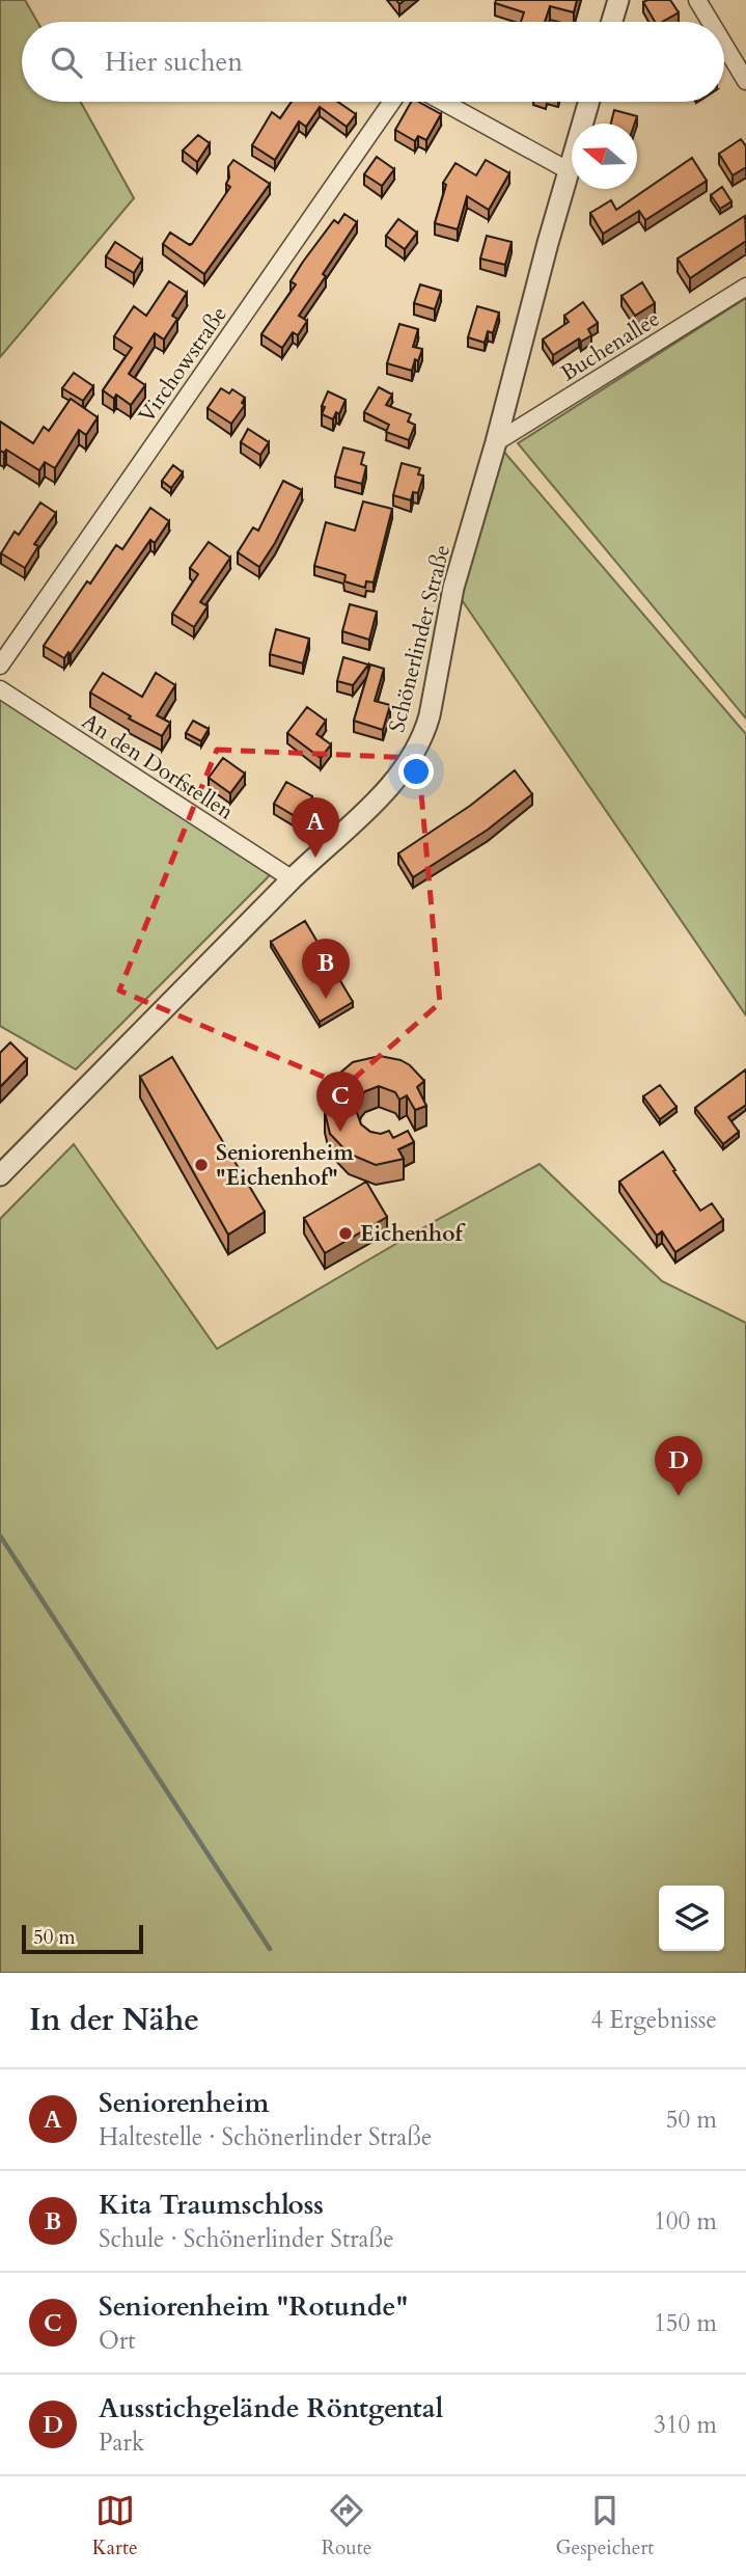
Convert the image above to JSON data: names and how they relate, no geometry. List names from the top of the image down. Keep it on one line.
{"streets":{"street":["Buchenallee","Virchowstraße","Schönerlinder Straße","An den Dorfstellen"]},"crossings":[["Buchenallee","Schönerlinder Straße"],["Schönerlinder Straße","An den Dorfstellen"]],"places":["Seniorenheim \"Eichenhof\"","Eichenhof"],"scale_bar":"50 m","north":"left","page":{"search":"Hier suchen","pins":["A","B","C","D"],"scale":"50 m","heading":["In der Nähe","4 Ergebnisse"],"list":[{"mark":"A","name":"Seniorenheim","note":"Haltestelle · Schönerlinder Straße","value":"50 m"},{"mark":"B","name":"Kita Traumschloss","note":"Schule · Schönerlinder Straße","value":"100 m"},{"mark":"C","name":"Seniorenheim \"Rotunde\"","note":"Ort","value":"150 m"},{"mark":"D","name":"Ausstichgelände Röntgental","note":"Park","value":"310 m"}],"nav":["Karte","Route","Gespeichert"]}}
